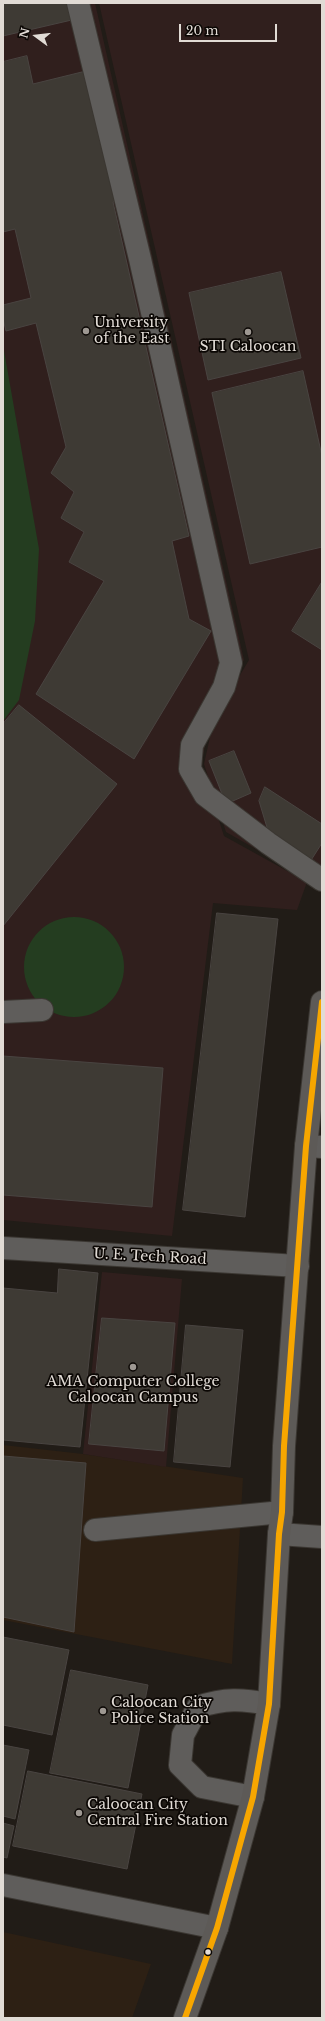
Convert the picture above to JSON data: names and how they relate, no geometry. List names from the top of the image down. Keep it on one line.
{"streets":{"street":["U. E. Tech Road"]},"places":["University of the East","STI Caloocan","AMA Computer College Caloocan Campus","Caloocan City Police Station","Caloocan City Central Fire Station"],"scale_bar":"20 m","north":"left"}
